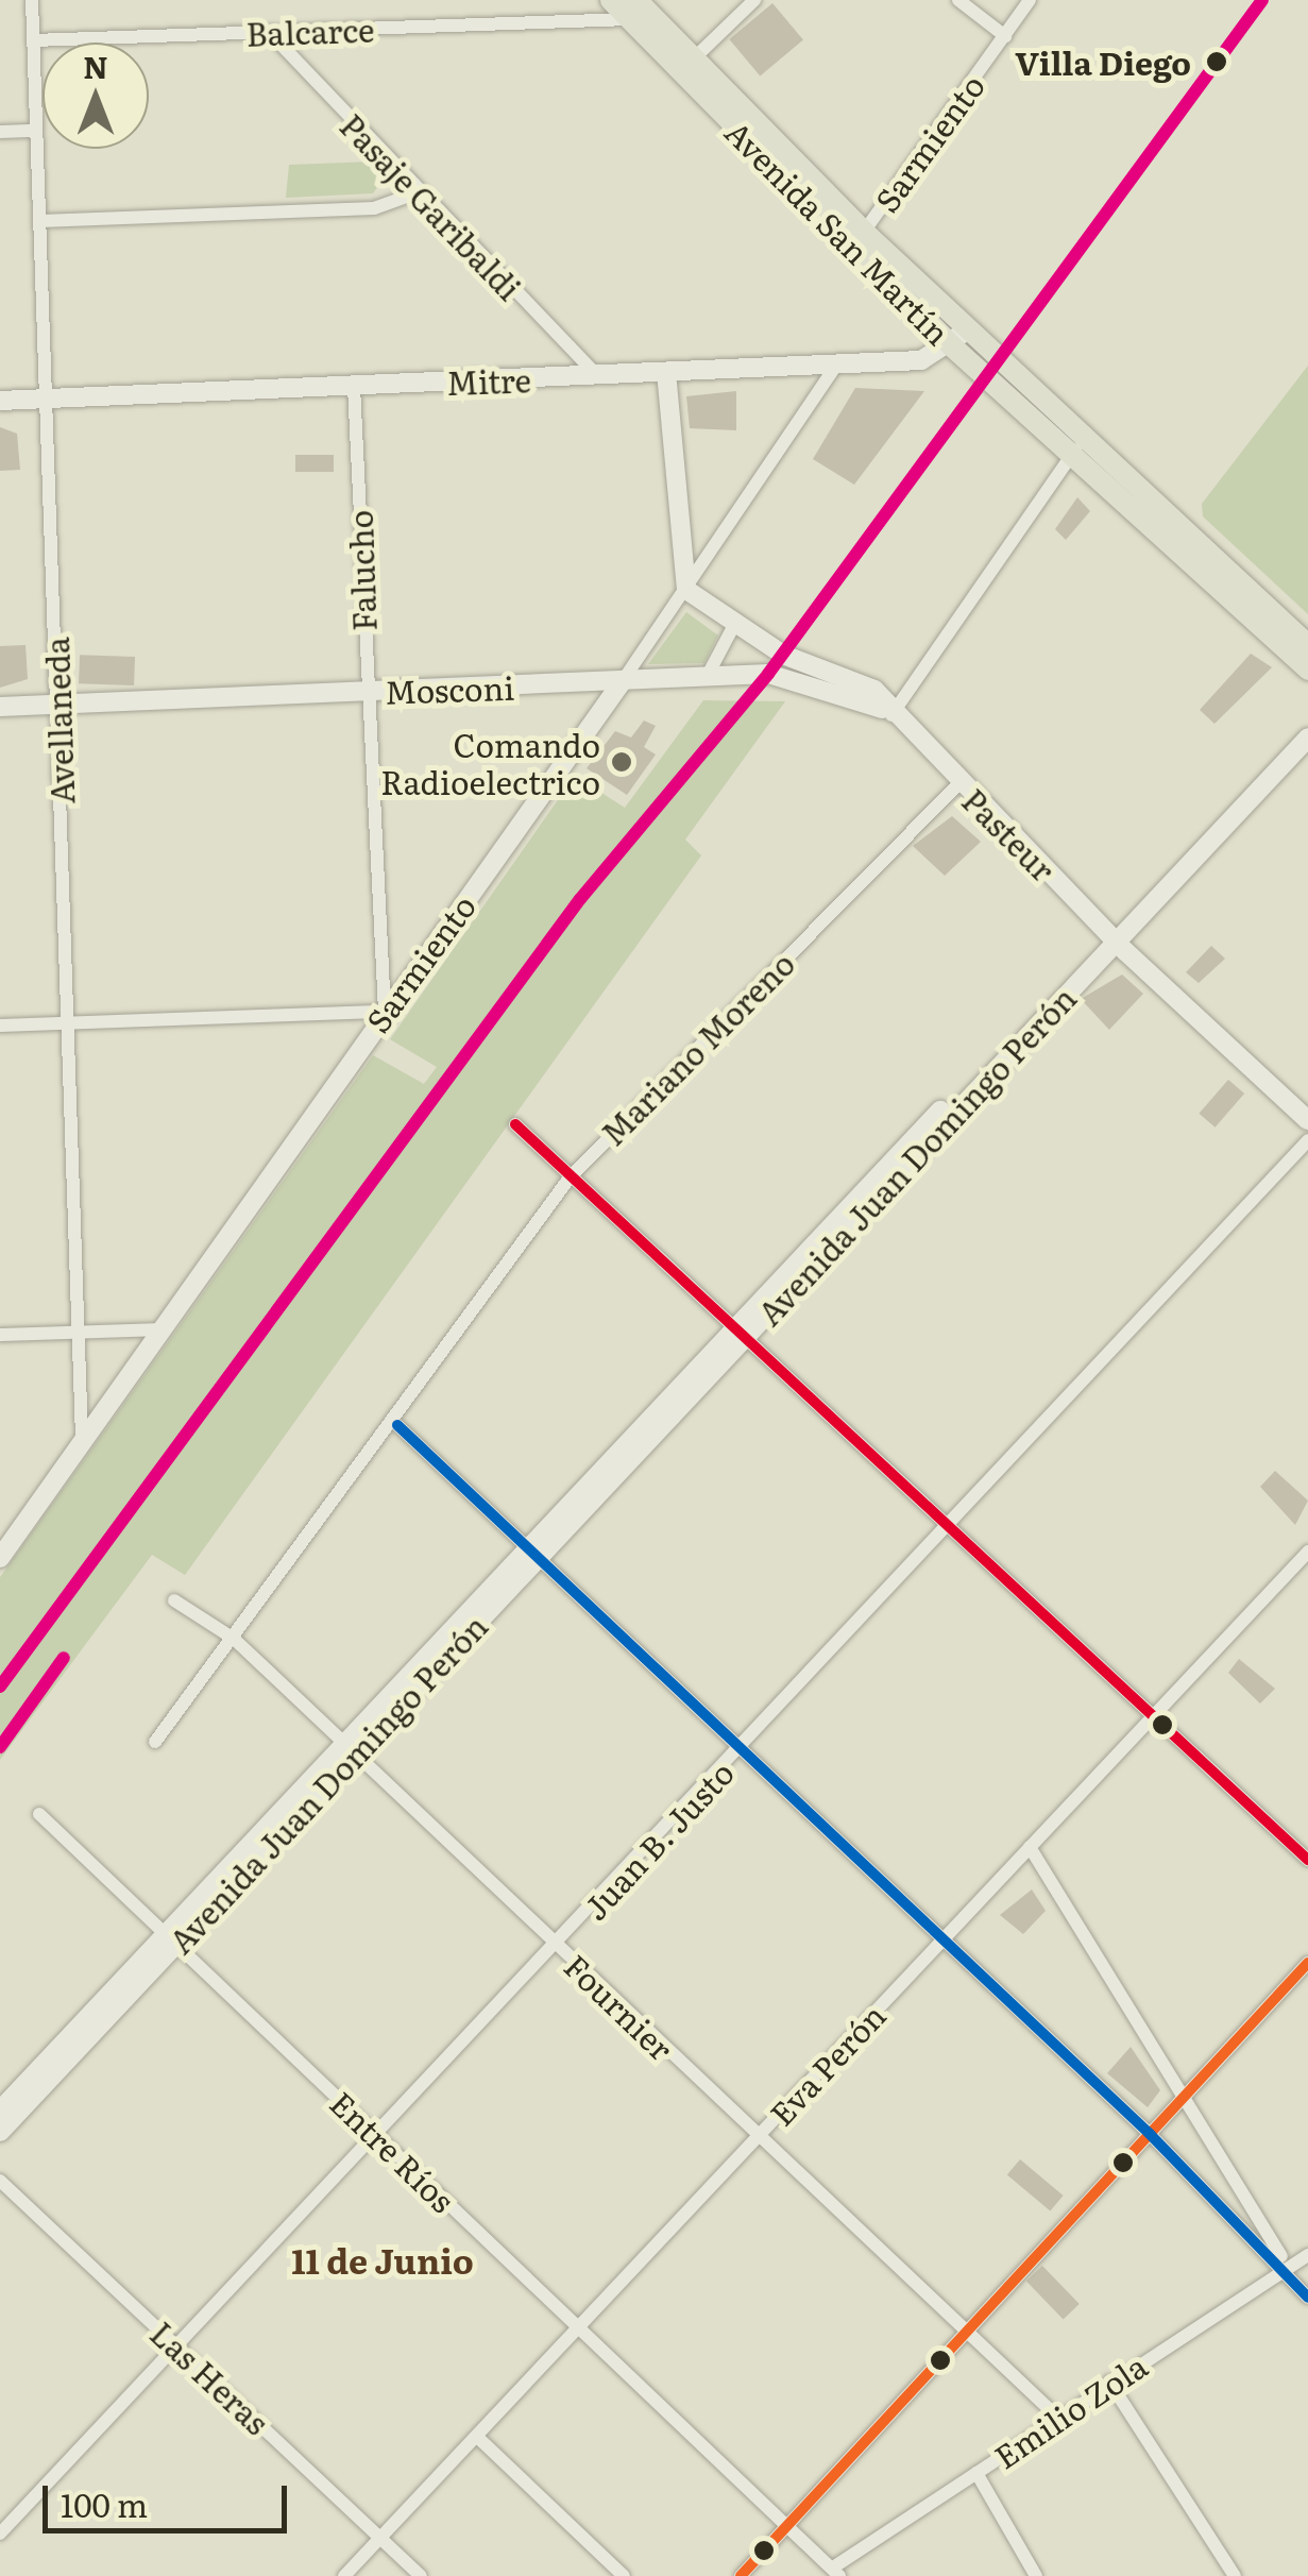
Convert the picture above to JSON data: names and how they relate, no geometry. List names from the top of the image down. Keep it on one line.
{"streets":{"main road":["Sarmiento","Avenida San Martín","Mitre","Mosconi","Pasteur","Avenida Juan Domingo Perón"],"street":["Balcarce","Pasaje Garibaldi","Falucho","Avellaneda","Mariano Moreno","Juan B. Justo","Fournier","Eva Perón","Entre Ríos","Las Heras","Emilio Zola"]},"crossings":[["Balcarce","Pasaje Garibaldi"],["Balcarce","Avenida San Martín"],["Balcarce","Avellaneda"],["Sarmiento","Avenida San Martín"],["Sarmiento","Mitre"],["Sarmiento","Falucho"],["Sarmiento","Mosconi"],["Sarmiento","Avellaneda"],["Sarmiento","Pasteur"],["Pasaje Garibaldi","Mitre"],["Avenida San Martín","Mitre"],["Mitre","Falucho"],["Mitre","Avellaneda"],["Falucho","Mosconi"],["Mosconi","Avellaneda"],["Mosconi","Pasteur"],["Pasteur","Mariano Moreno"],["Pasteur","Avenida Juan Domingo Perón"],["Mariano Moreno","Fournier"],["Avenida Juan Domingo Perón","Fournier"],["Avenida Juan Domingo Perón","Entre Ríos"],["Juan B. Justo","Fournier"],["Juan B. Justo","Entre Ríos"],["Juan B. Justo","Las Heras"],["Fournier","Eva Perón"],["Fournier","Emilio Zola"],["Eva Perón","Entre Ríos"],["Eva Perón","Las Heras"],["Entre Ríos","Emilio Zola"]],"districts":["11 de Junio"],"places":["Villa Diego","Comando Radioelectrico"],"scale_bar":"100 m","north":"top"}
